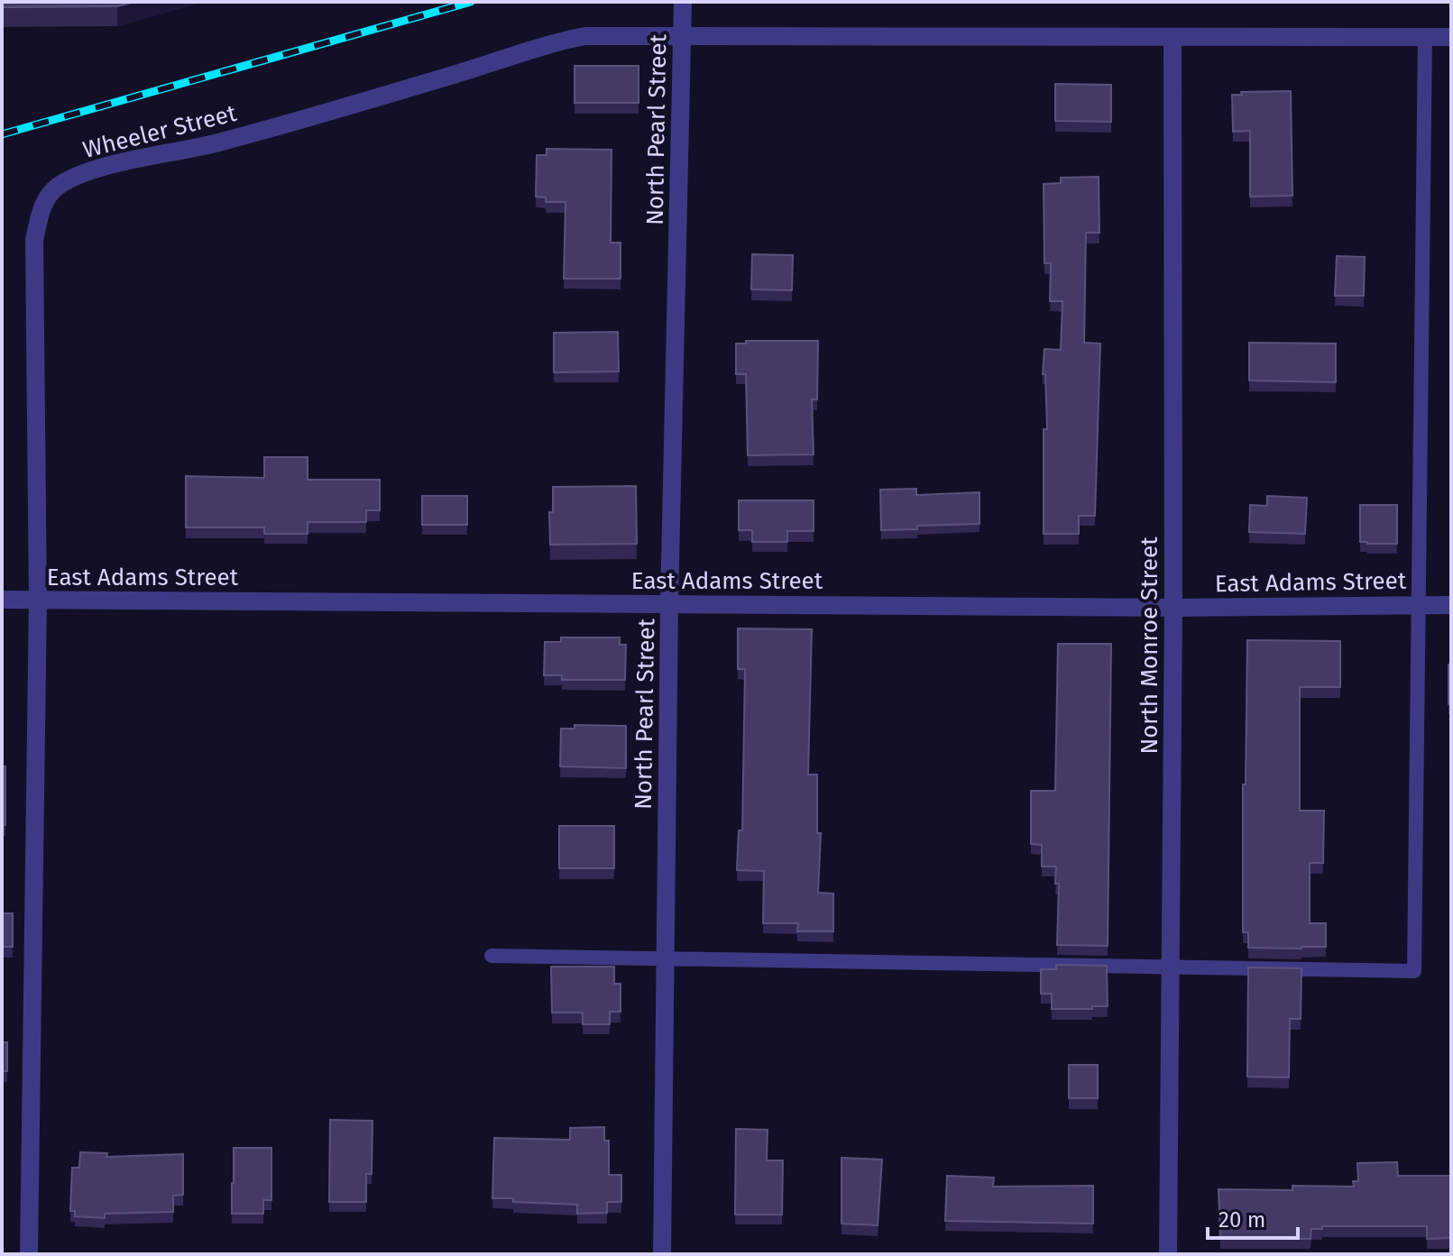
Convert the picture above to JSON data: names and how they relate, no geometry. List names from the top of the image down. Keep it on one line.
{"streets":{"street":["North Pearl Street","Wheeler Street","East Adams Street","North Monroe Street"]},"crossings":[["North Pearl Street","Wheeler Street"],["North Pearl Street","East Adams Street"],["Wheeler Street","East Adams Street"],["Wheeler Street","North Monroe Street"],["East Adams Street","North Monroe Street"]],"scale_bar":"20 m"}
